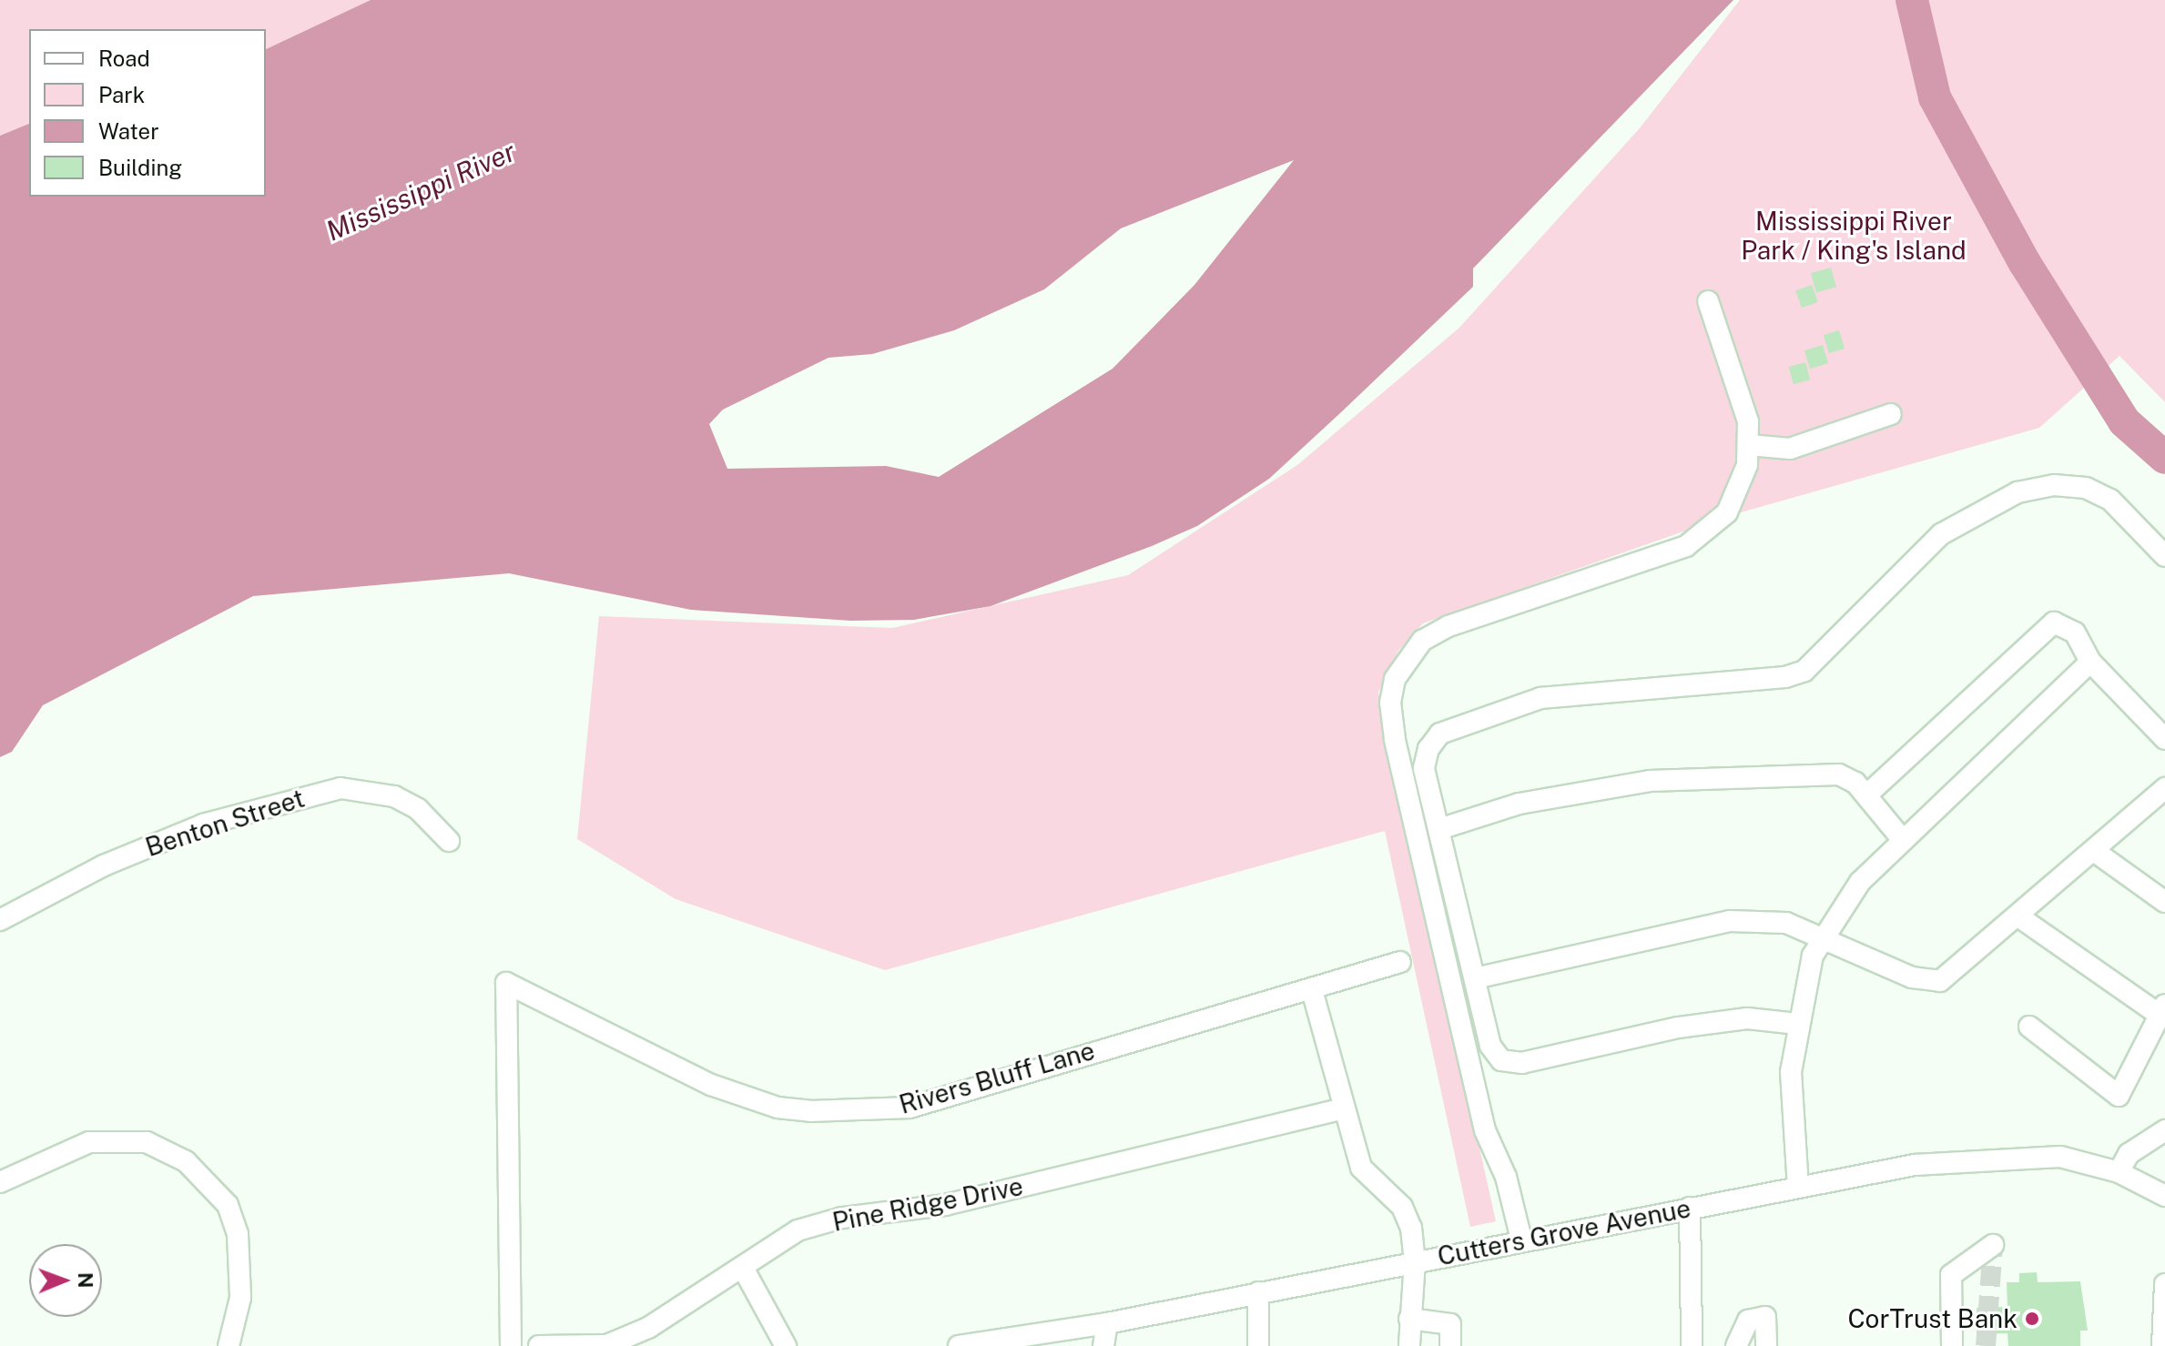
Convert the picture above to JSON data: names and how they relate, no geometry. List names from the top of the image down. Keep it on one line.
{"streets":{"street":["Benton Street","Rivers Bluff Lane","Pine Ridge Drive","Cutters Grove Avenue"]},"water":["Mississippi River"],"parks":["Mississippi River Park / King's Island"],"places":["CorTrust Bank"],"legend":["Road","Park","Water","Building"],"north":"right"}
